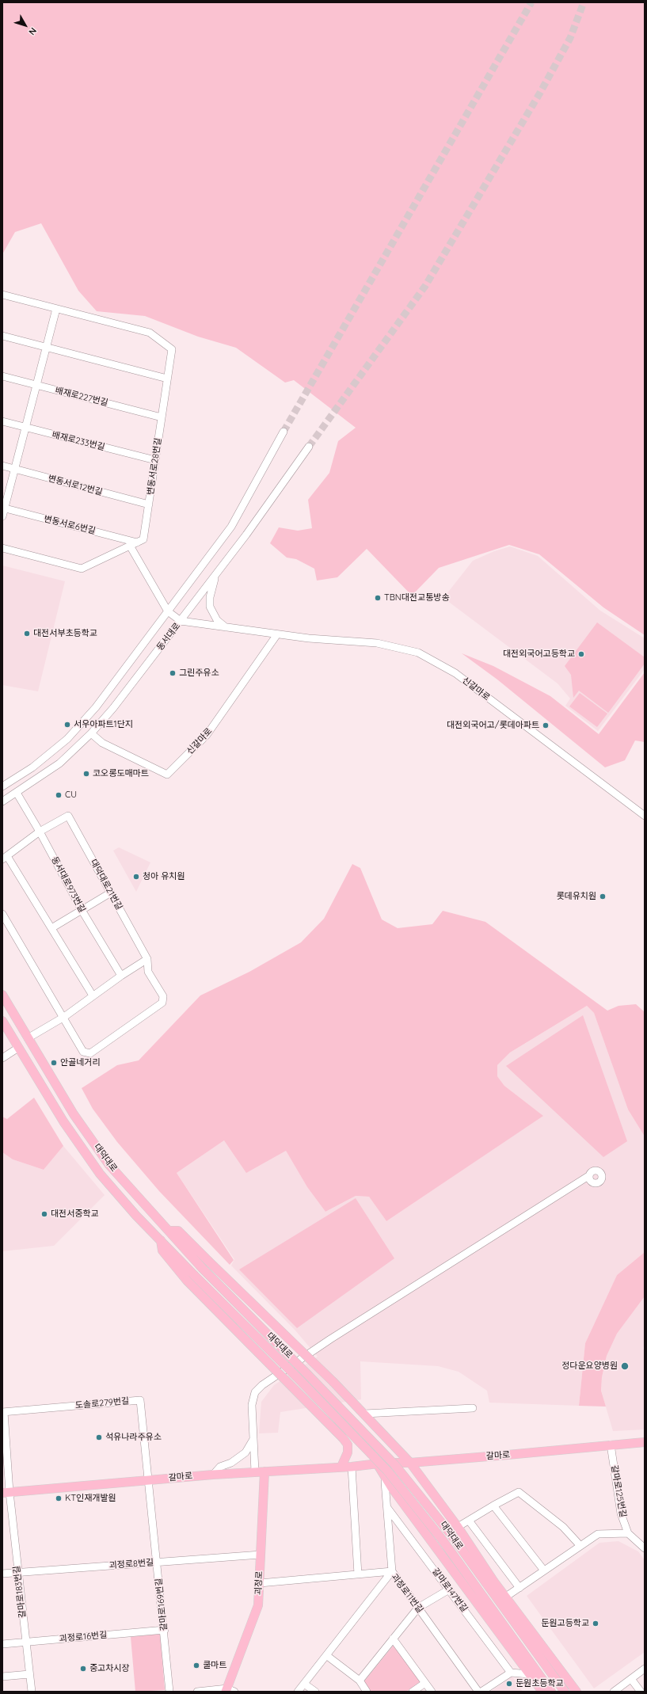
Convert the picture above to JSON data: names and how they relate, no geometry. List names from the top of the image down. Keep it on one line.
{"streets":{"main road":["대덕대로","갈마로","괴정로"],"street":["배재로227번길","배재로233번길","변동서로28번길","변동서로12번길","변동서로6번길","동서대로","신갈마로","동서대로973번길","대덕대로21번길","도솔로279번길","갈마로125번길","괴정로8번길","갈마로147번길","갈마로183번길","괴정로11번길","갈마로169번길","괴정로16번길"]},"crossings":[["배재로227번길","변동서로28번길"],["배재로233번길","변동서로28번길"],["변동서로28번길","변동서로12번길"],["변동서로28번길","변동서로6번길"],["동서대로","신갈마로"],["동서대로","동서대로973번길"],["동서대로973번길","대덕대로21번길"],["도솔로279번길","갈마로"],["도솔로279번길","갈마로169번길"],["갈마로","갈마로125번길"],["갈마로","괴정로"],["갈마로","갈마로183번길"],["갈마로","갈마로169번길"],["괴정로8번길","괴정로"],["괴정로8번길","갈마로183번길"],["괴정로8번길","갈마로169번길"],["괴정로","괴정로11번길"],["갈마로183번길","괴정로16번길"],["갈마로169번길","괴정로16번길"]],"places":["TBN대전교통방송","대전서부초등학교","대전외국어고등학교","그린주유소","서우아파트1단지","대전외국어고/롯데아파트","코오롱도매마트","CU","청아 유치원","롯데유치원","안골네거리","대전서중학교","정다운요양병원","석유나라주유소","KT인재개발원","둔원고등학교","쿨마트","중고차시장","둔원초등학교"],"north":"bottom right"}
